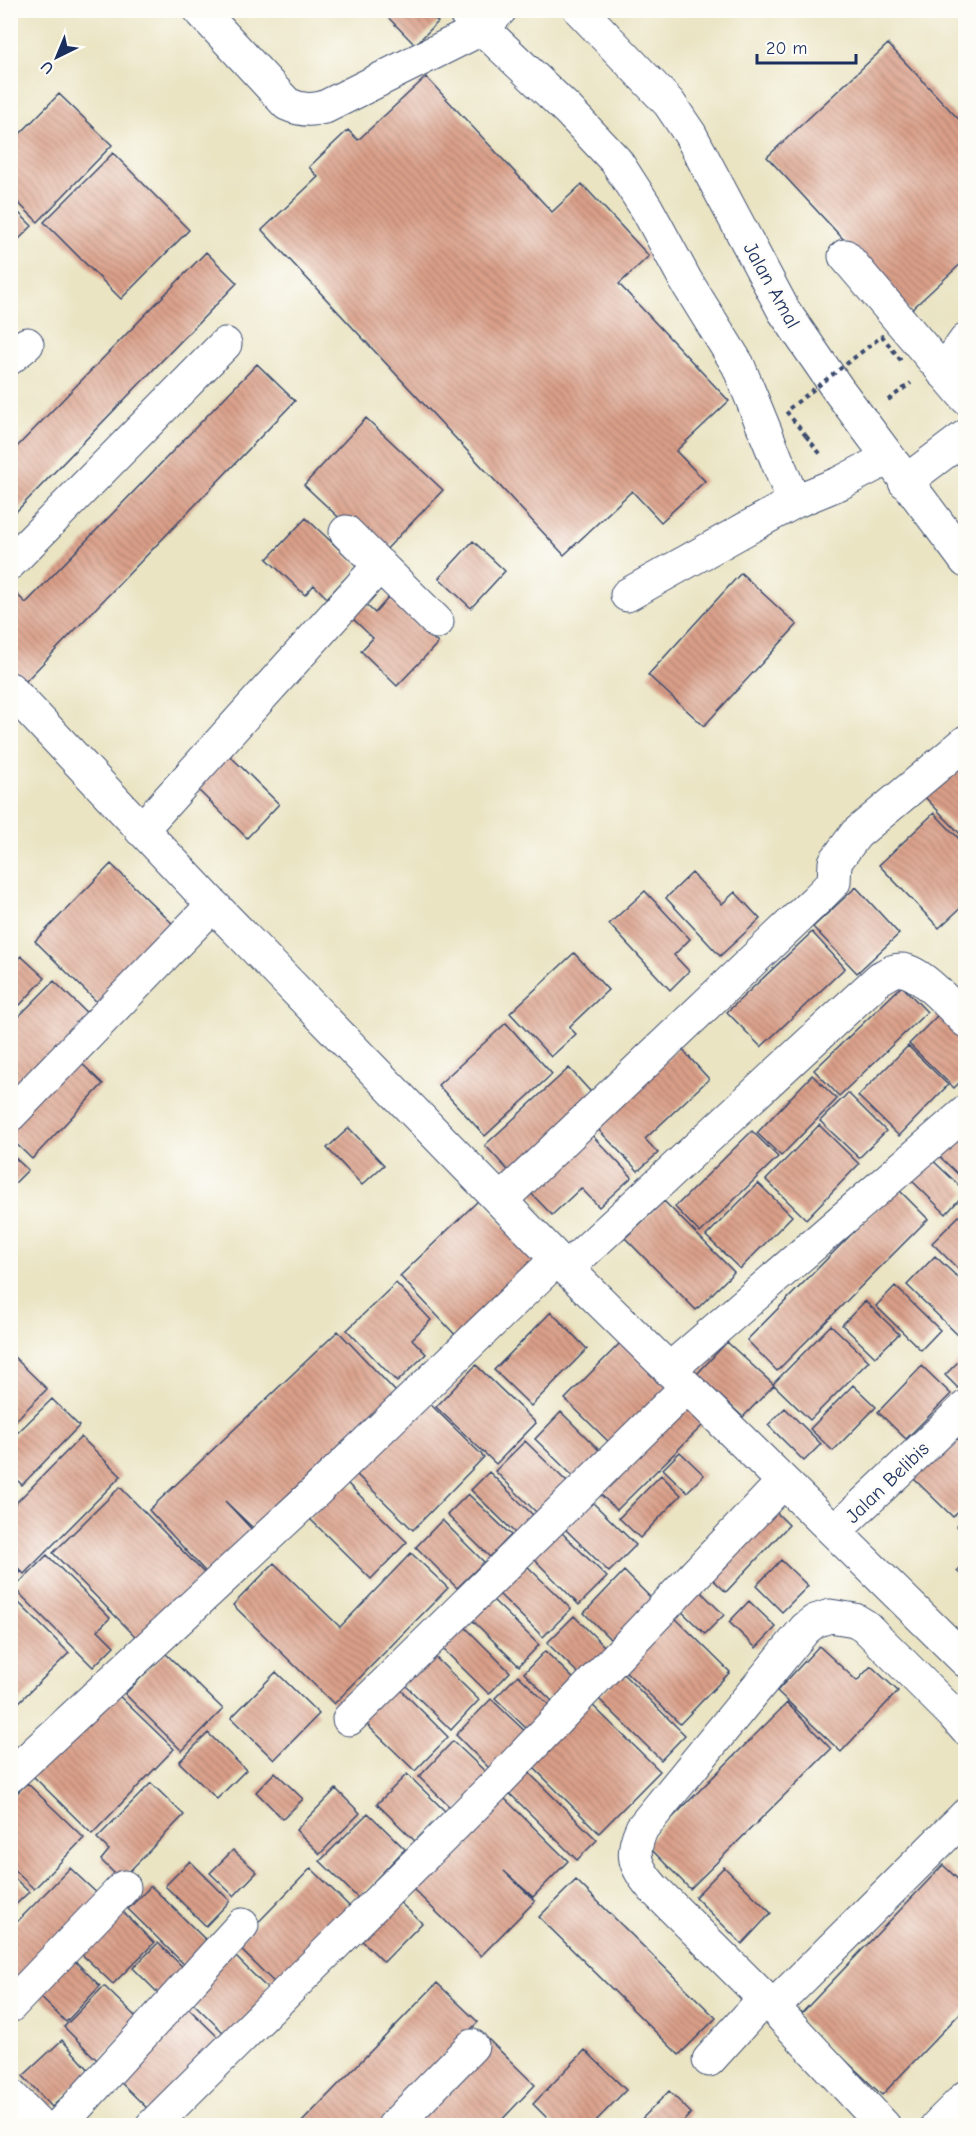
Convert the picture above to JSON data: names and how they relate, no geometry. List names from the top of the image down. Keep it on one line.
{"streets":{"street":["Jalan Amal","Jalan Belibis"]},"scale_bar":"20 m","north":"bottom left"}
